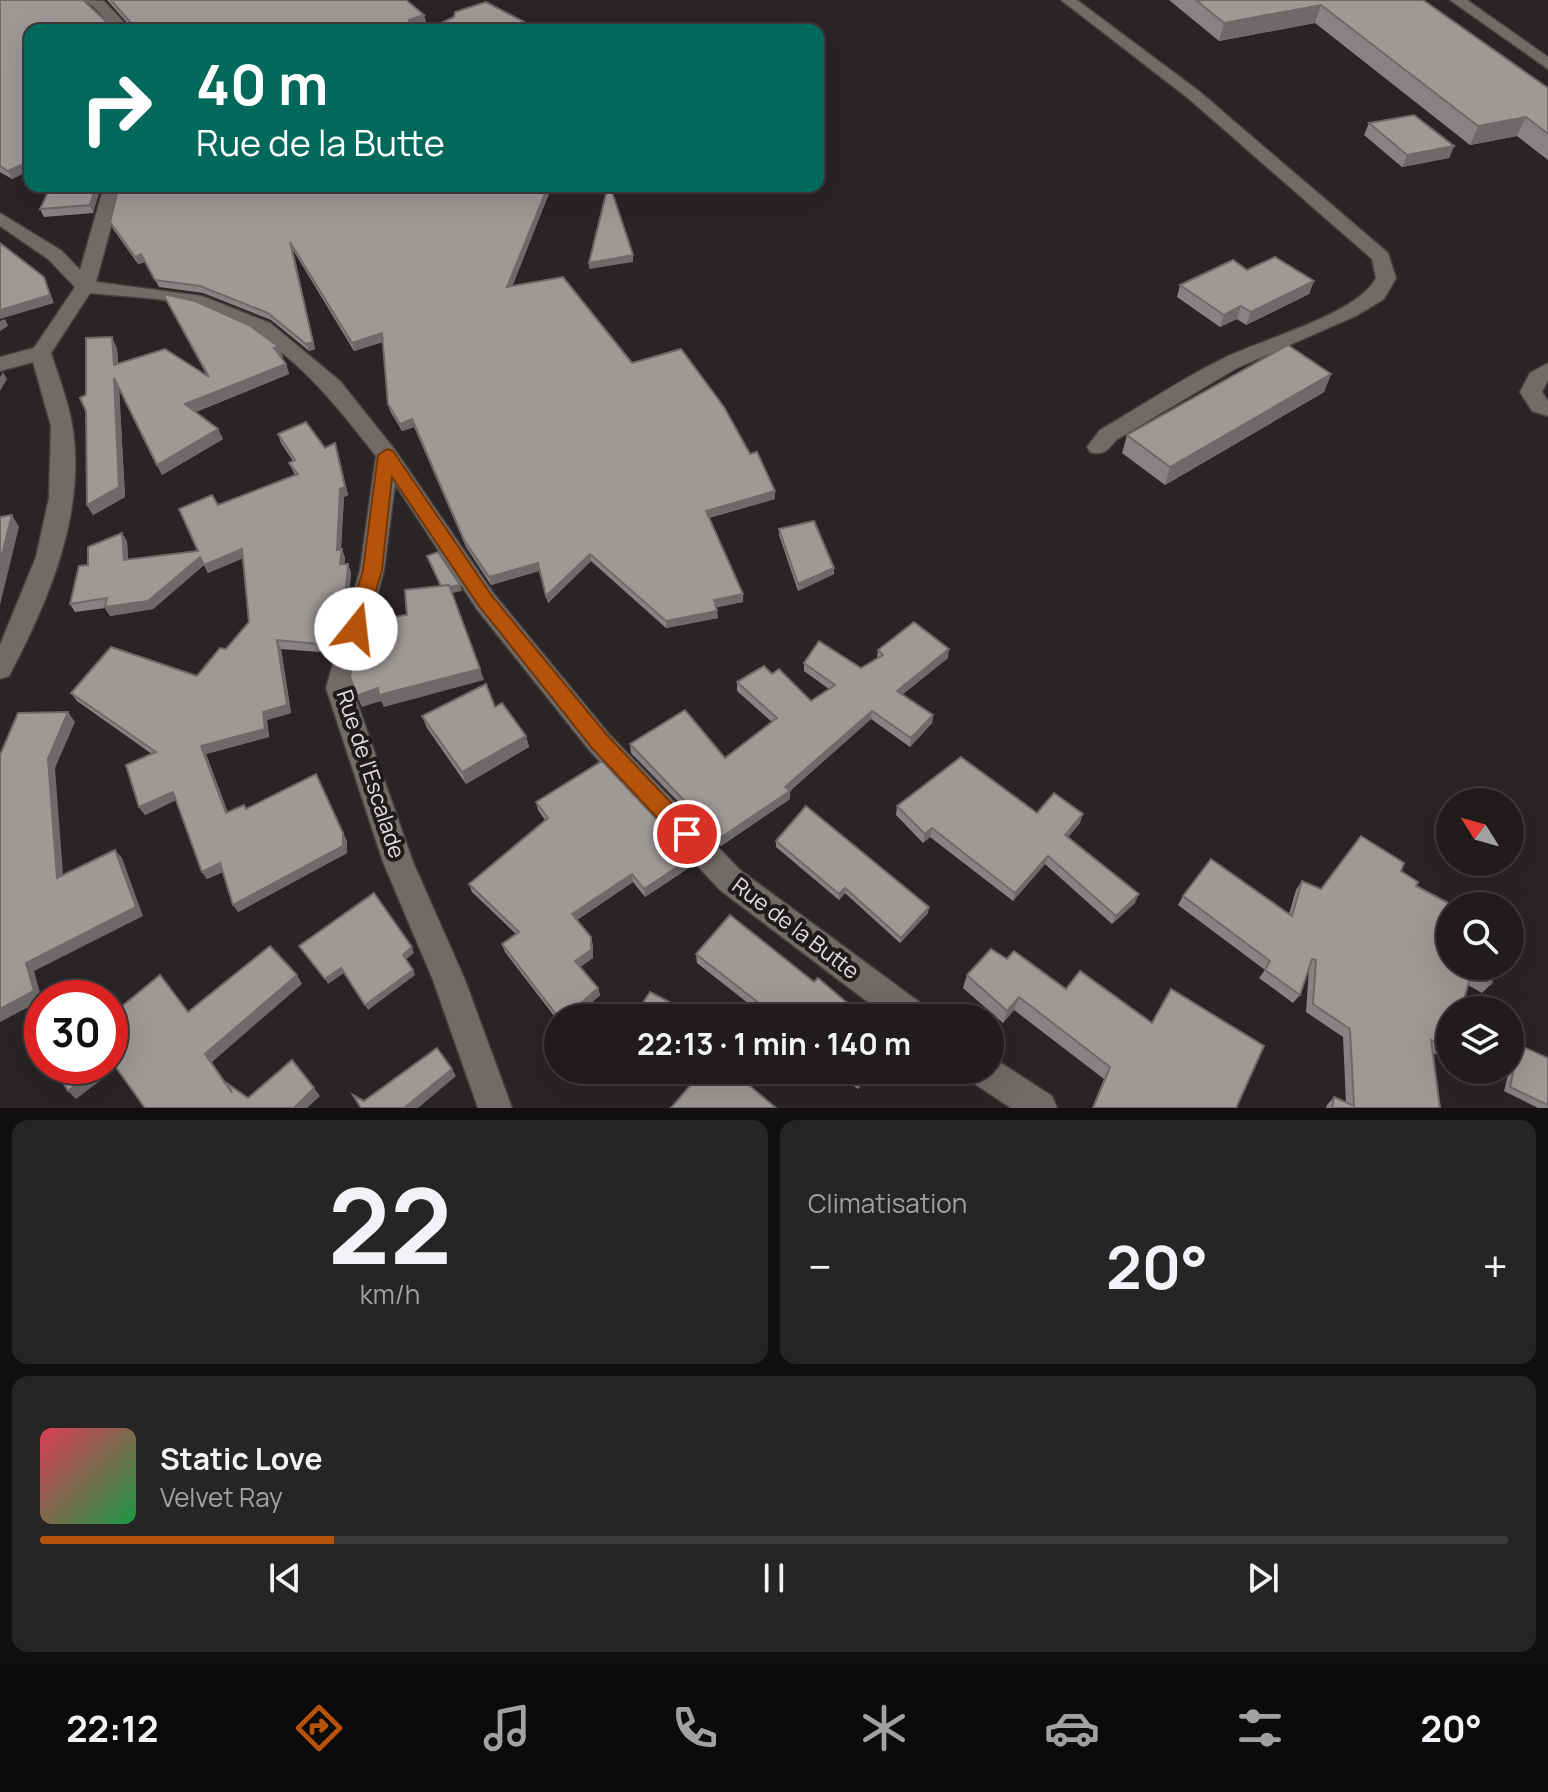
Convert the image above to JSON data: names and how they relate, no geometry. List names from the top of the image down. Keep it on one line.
{"streets":{"street":["Rue de l'Escalade","Rue de la Butte"]},"crossings":[["Rue de l'Escalade","Rue de la Butte"]],"north":"top left","page":{"turn":["40 m","Rue de la Butte"],"limit":"30","trip":"22:13 · 1 min · 140 m","tile":[["22","km/h"],"Climatisation"],"heat":["−","20°","+"],"song":["Static Love","Velvet Ray"],"tabs":["22:12","20°"]}}
